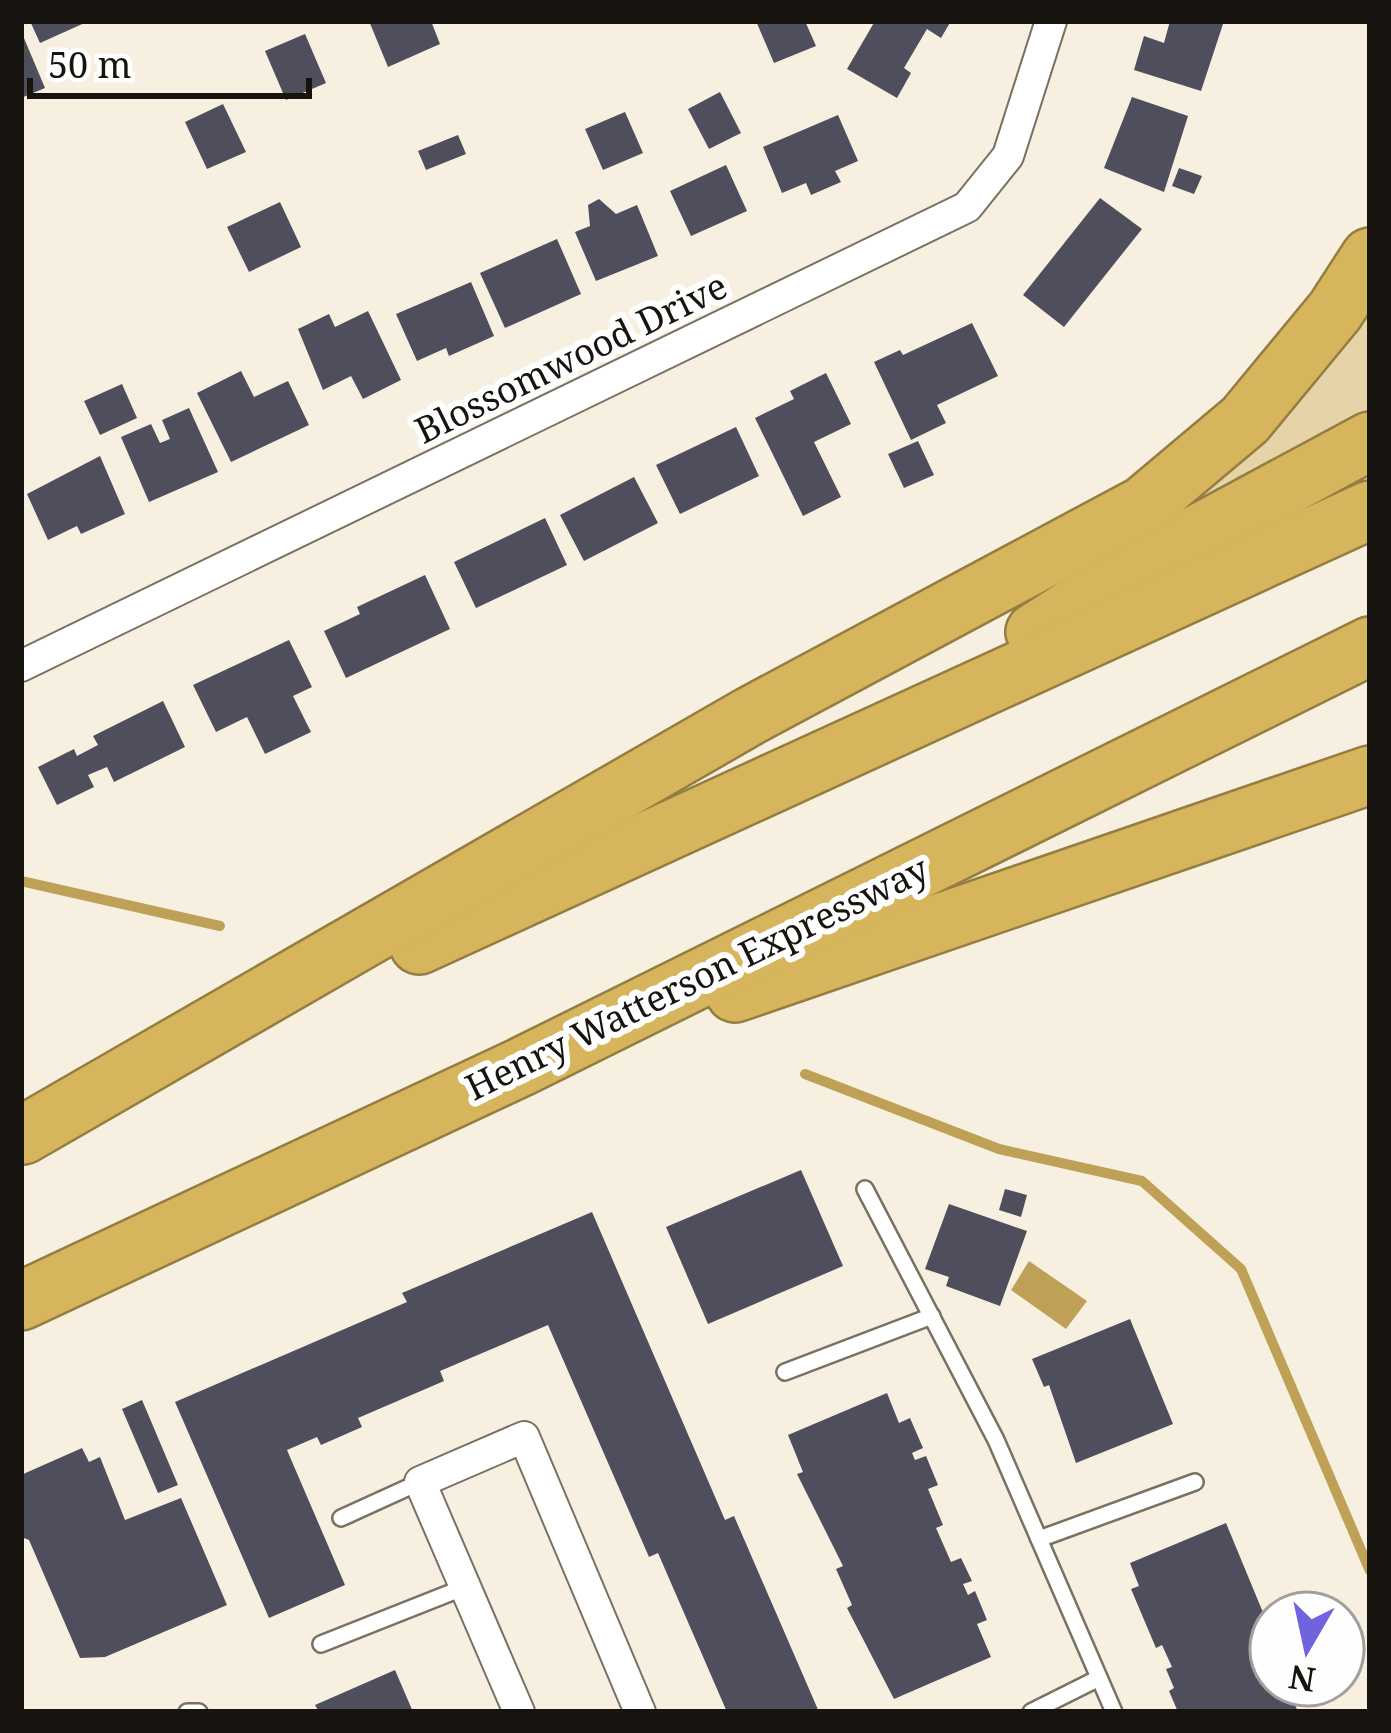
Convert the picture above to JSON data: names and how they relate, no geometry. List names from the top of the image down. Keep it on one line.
{"streets":{"highway":["Henry Watterson Expressway"],"street":["Blossomwood Drive"]},"scale_bar":"50 m","north":"bottom"}
